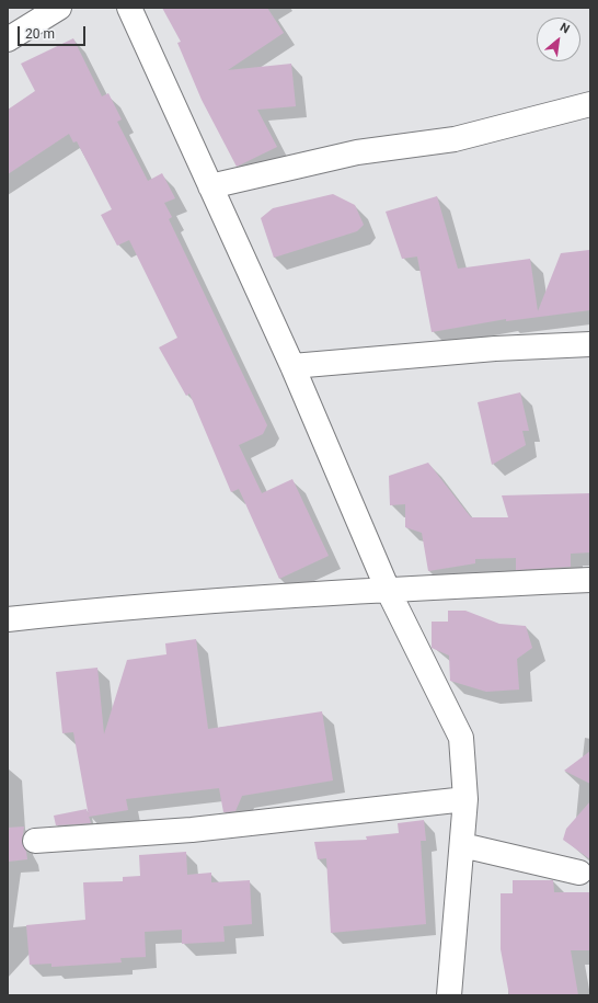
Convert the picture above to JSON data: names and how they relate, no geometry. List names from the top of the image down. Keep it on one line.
{"scale_bar":"20 m","north":"top right"}
